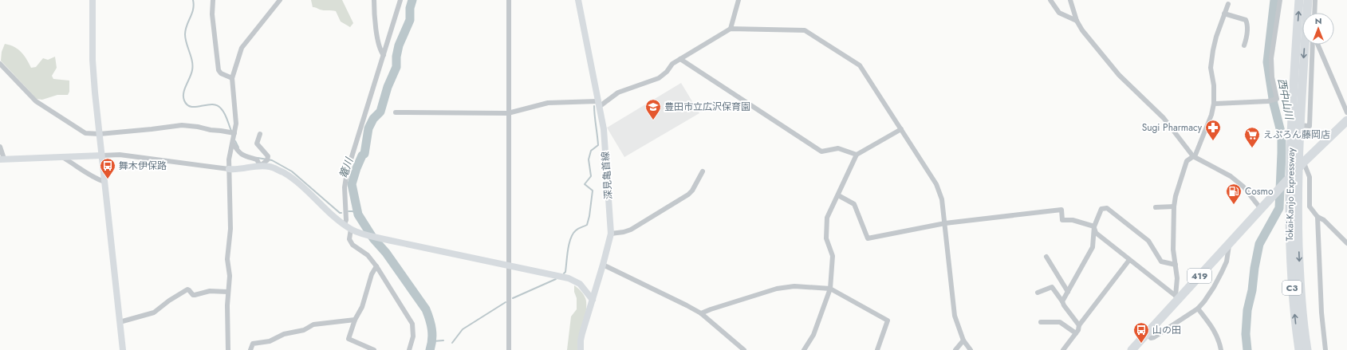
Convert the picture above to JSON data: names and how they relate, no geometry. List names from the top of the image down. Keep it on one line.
{"streets":{"highway":["Tokai-Kanjo Expressway","419","C3"],"street":["深見亀首線"]},"water":["西中山川","篭川"],"places":{"school or university":["豊田市立広沢保育園"],"pharmacy":["Sugi Pharmacy"],"supermarket":["えぷろん藤岡店"],"bus stop":["舞木伊保路","山の田"],"fuel station":["Cosmo"]},"north":"top"}
